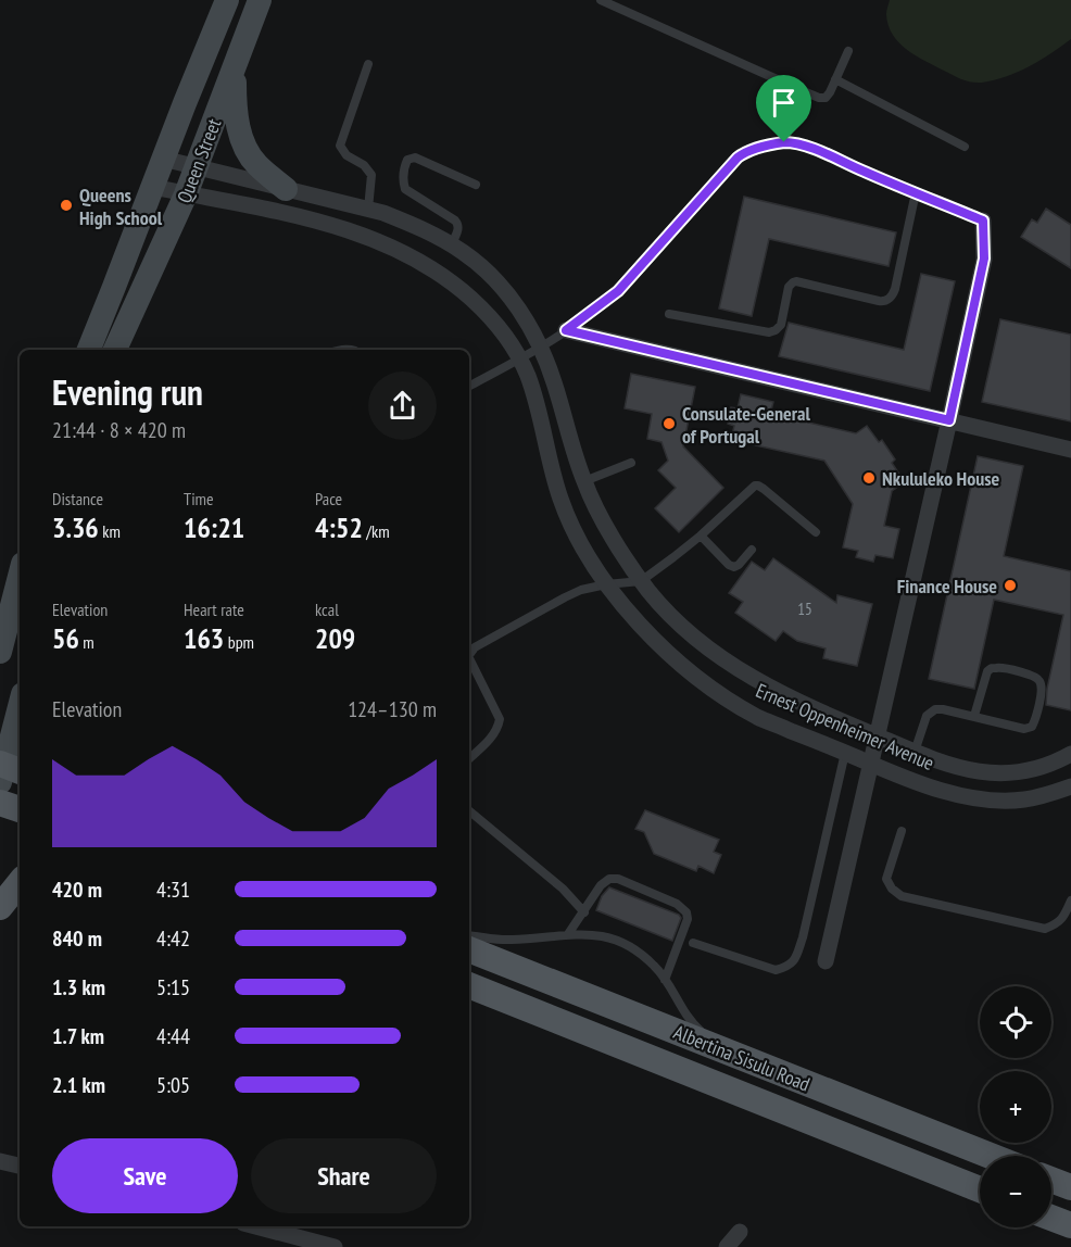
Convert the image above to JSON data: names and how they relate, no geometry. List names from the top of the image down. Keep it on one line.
{"streets":{"main road":["Queen Street","Albertina Sisulu Road"],"street":["Ernest Oppenheimer Avenue"]},"crossings":[["Queen Street","Ernest Oppenheimer Avenue"]],"places":["Queens High School","Consulate-General of Portugal","Nkululeko House","Finance House"],"house_numbers":["15"],"page":{"heading":["Evening run","21:44 · 8 × 420 m"],"stats":[["Distance","3.36 km"],["Time","16:21"],["Pace","4:52 /km"],["Elevation","56 m"],["Heart rate","163 bpm"],["kcal","209"]],"chart":["Elevation","124–130 m"],"list":[{"name":"420 m","note":"4:31"},{"name":"840 m","note":"4:42"},{"name":"1.3 km","note":"5:15"},{"name":"1.7 km","note":"4:44"},{"name":"2.1 km","note":"5:05"}],"map_buttons":["+","−"],"buttons":["Save","Share"]}}
